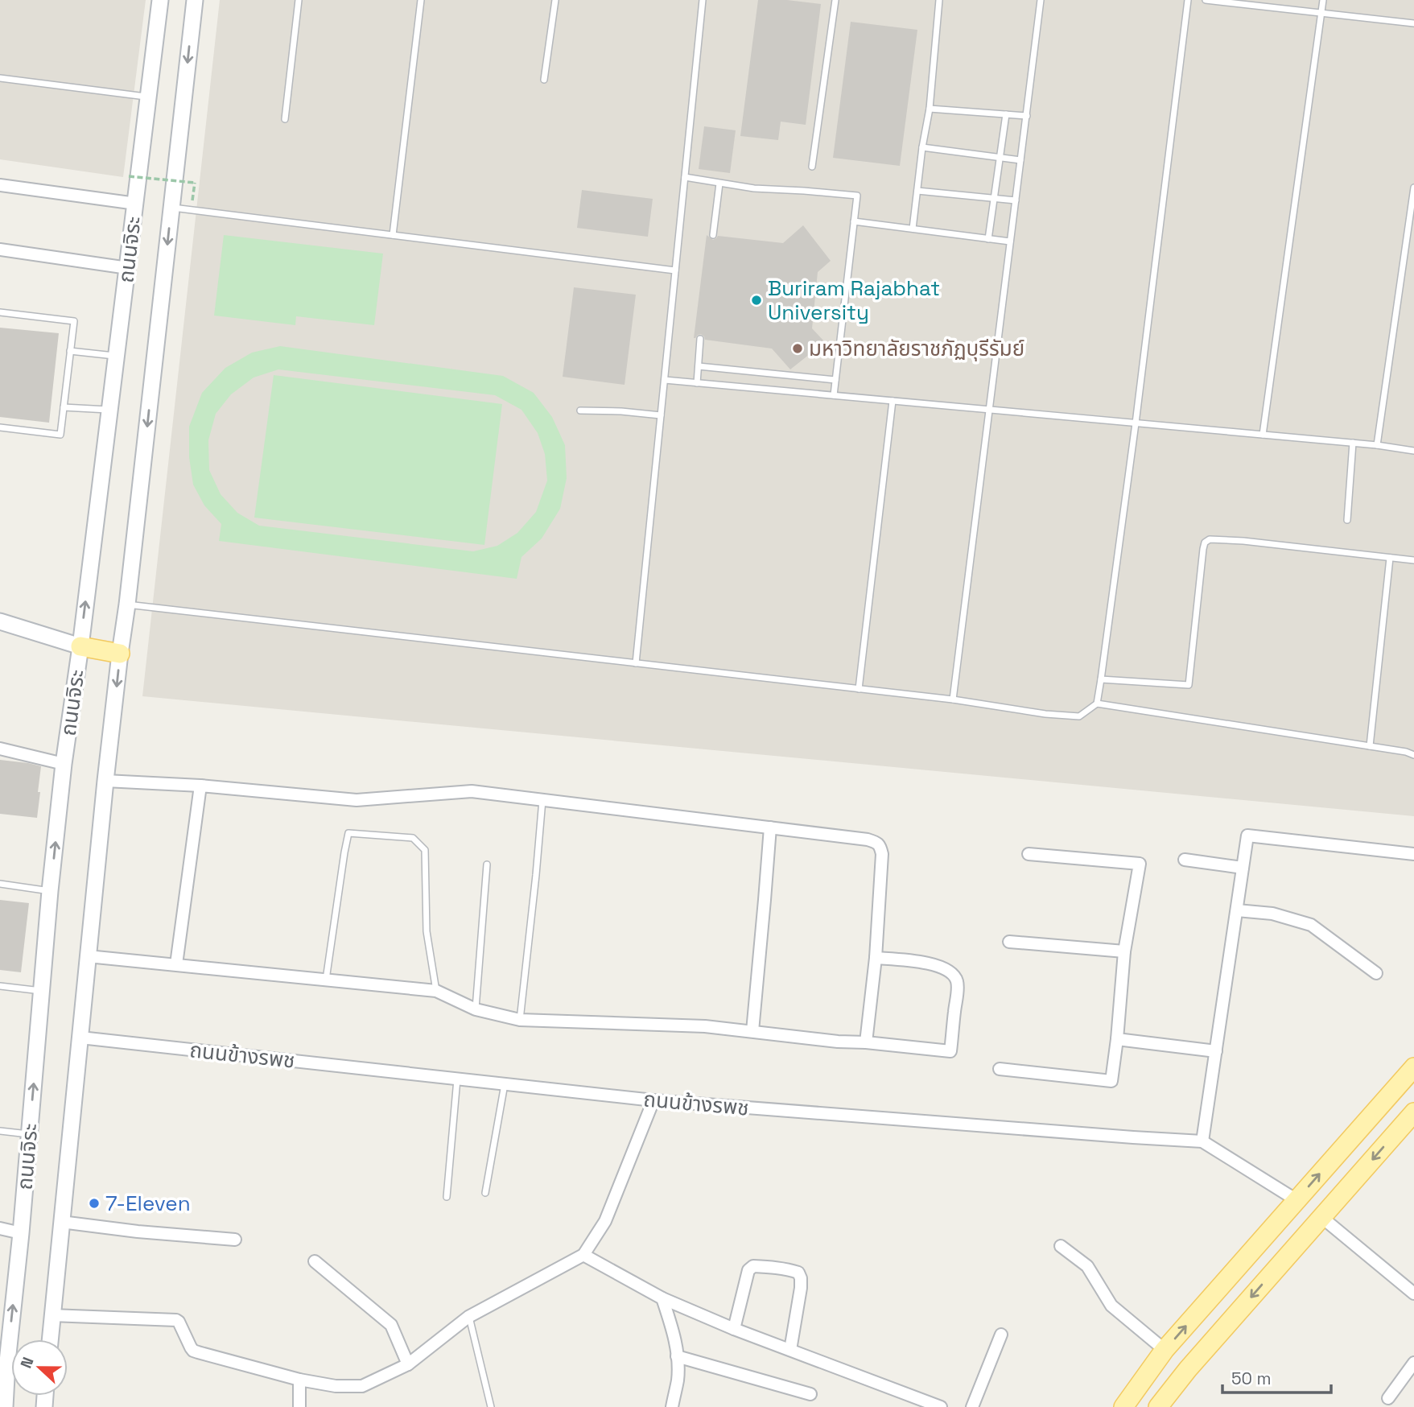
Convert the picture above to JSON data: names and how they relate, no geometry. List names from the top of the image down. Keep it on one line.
{"streets":{"main road":["ถนนจิระ"],"street":["ถนนข้างรพช"]},"crossings":[["ถนนจิระ","ถนนข้างรพช"]],"places":["Buriram Rajabhat University","มหาวิทยาลัยราชภัฏบุรีรัมย์","7-Eleven"],"scale_bar":"50 m","north":"left"}
